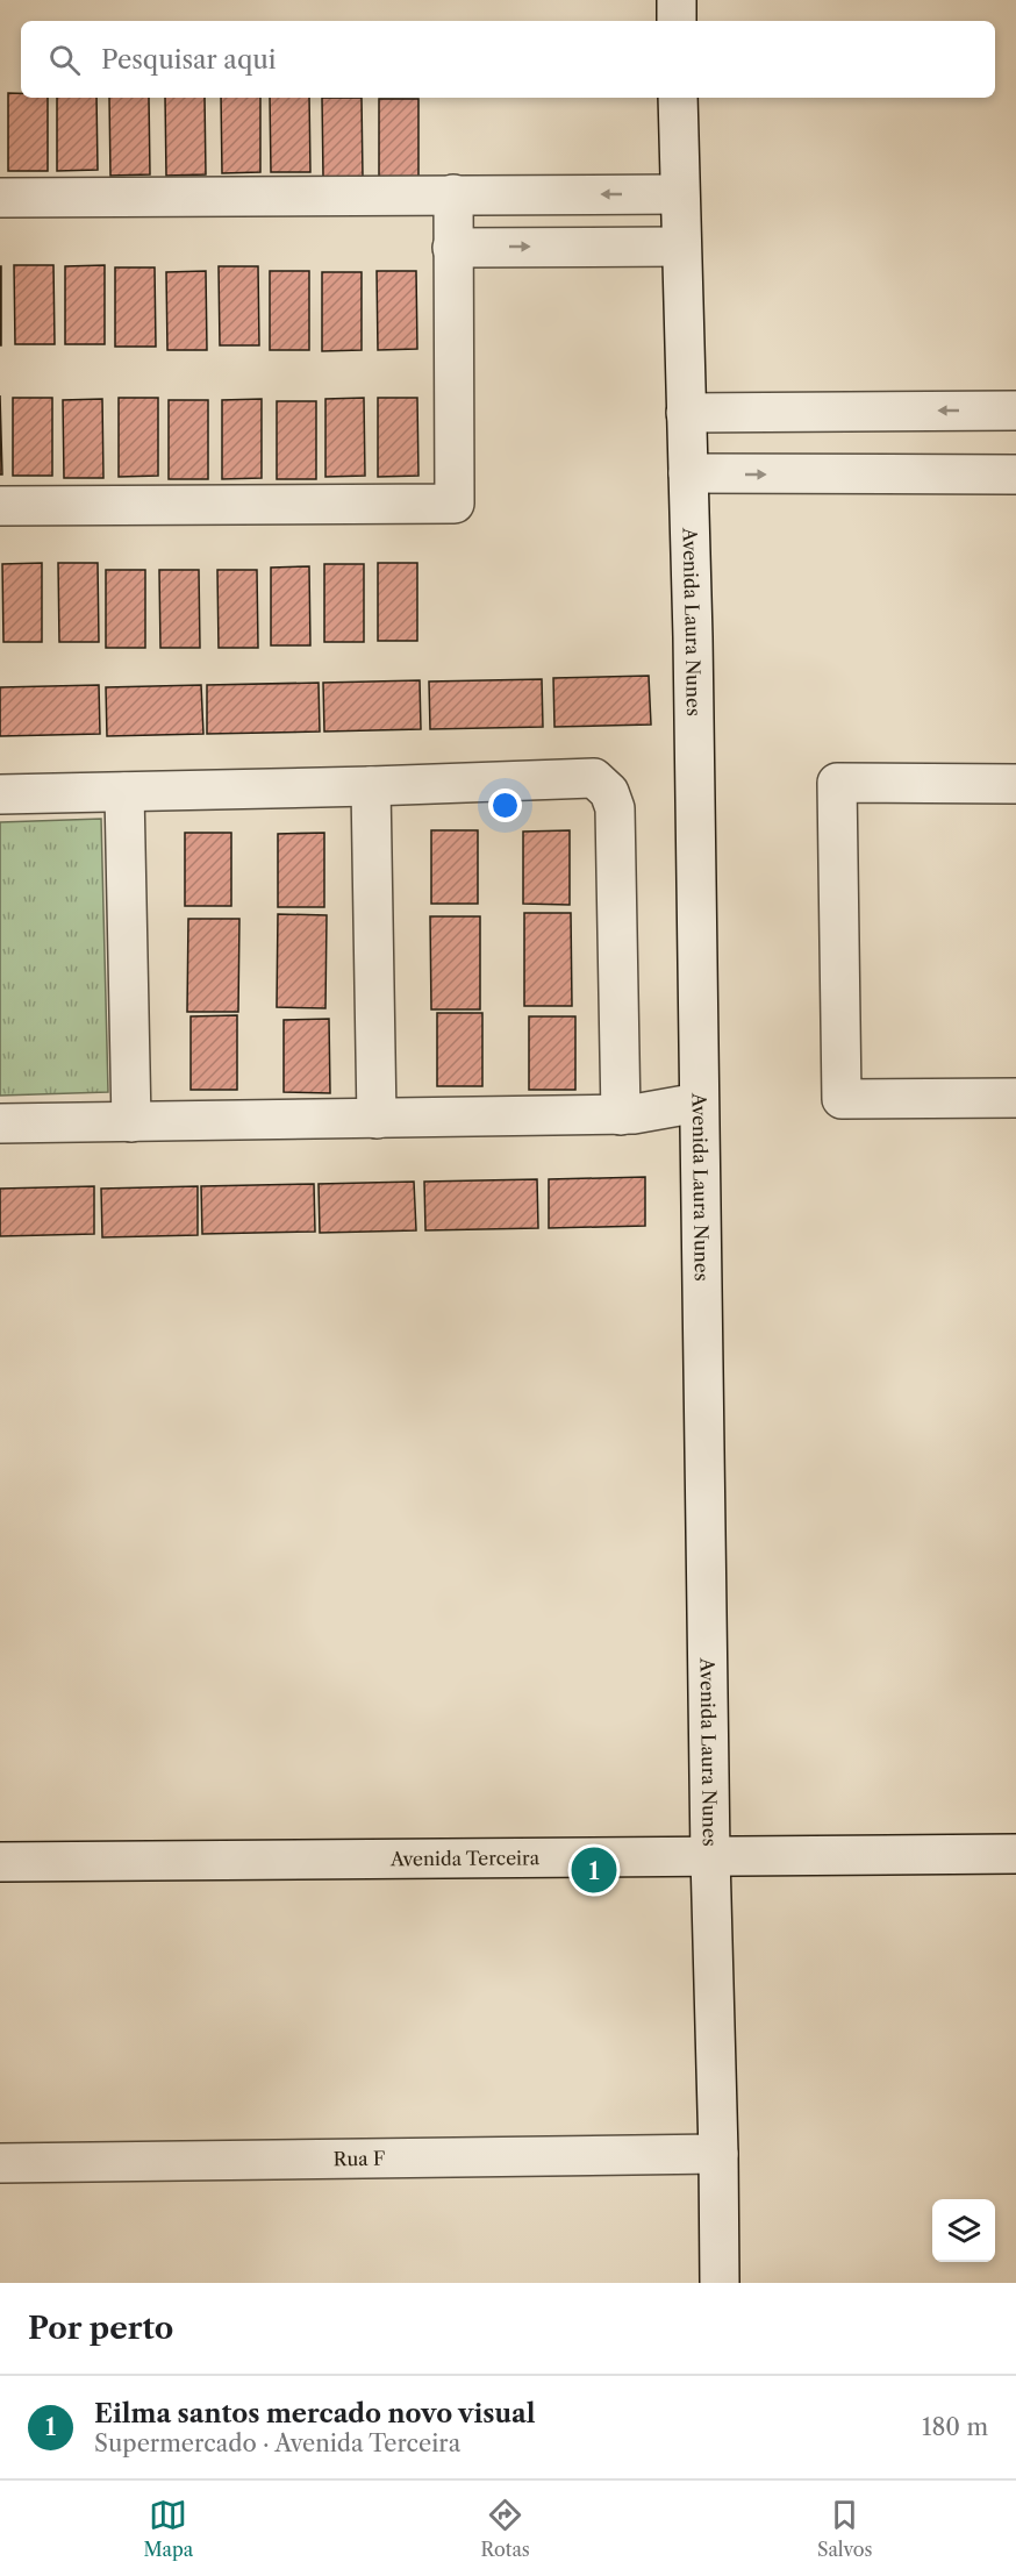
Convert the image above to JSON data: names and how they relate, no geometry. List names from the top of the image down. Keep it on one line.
{"streets":{"street":["Avenida Laura Nunes","Avenida Terceira","Rua F"]},"crossings":[["Avenida Laura Nunes","Avenida Terceira"],["Avenida Laura Nunes","Rua F"]],"page":{"search":"Pesquisar aqui","pins":"1","heading":"Por perto","list":[{"mark":"1","name":"Eilma santos mercado novo visual","note":"Supermercado · Avenida Terceira","value":"180 m"}],"nav":["Mapa","Rotas","Salvos"]}}
